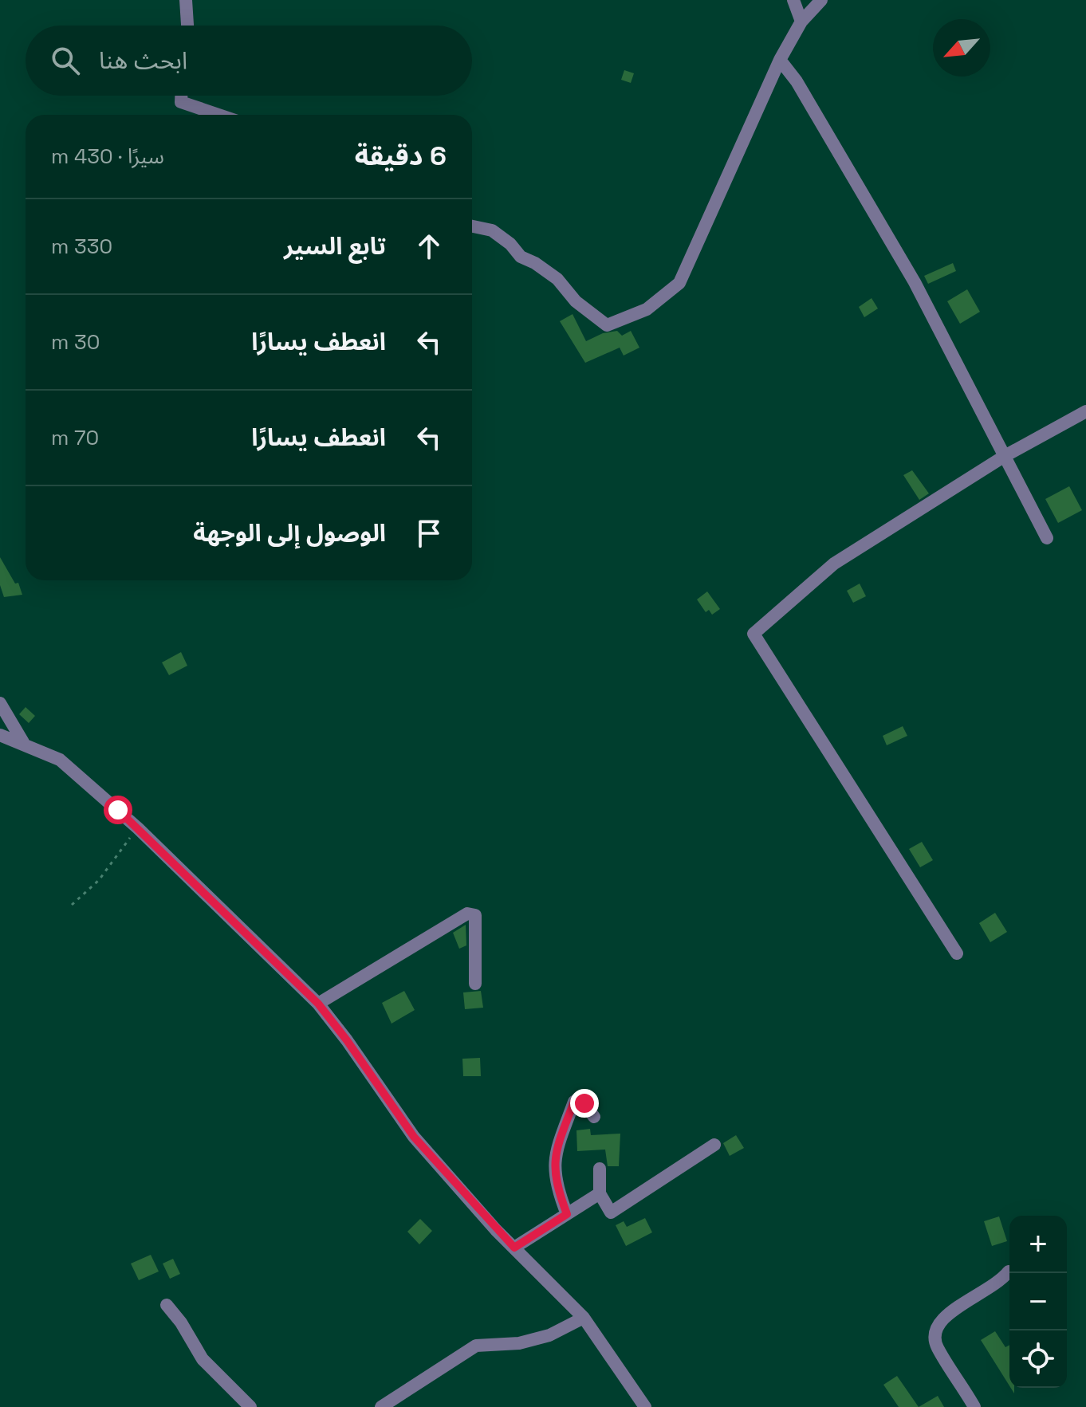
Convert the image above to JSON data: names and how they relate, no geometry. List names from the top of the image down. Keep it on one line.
{"north":"bottom left","page":{"search":"ابحث هنا","heading":["6 دقيقة","سيرًا · 430 m"],"list":[["تابع السير","330 m"],["انعطف يسارًا","30 m"],["انعطف يسارًا","70 m"],"الوصول إلى الوجهة"],"map_buttons":["+","−"]}}
